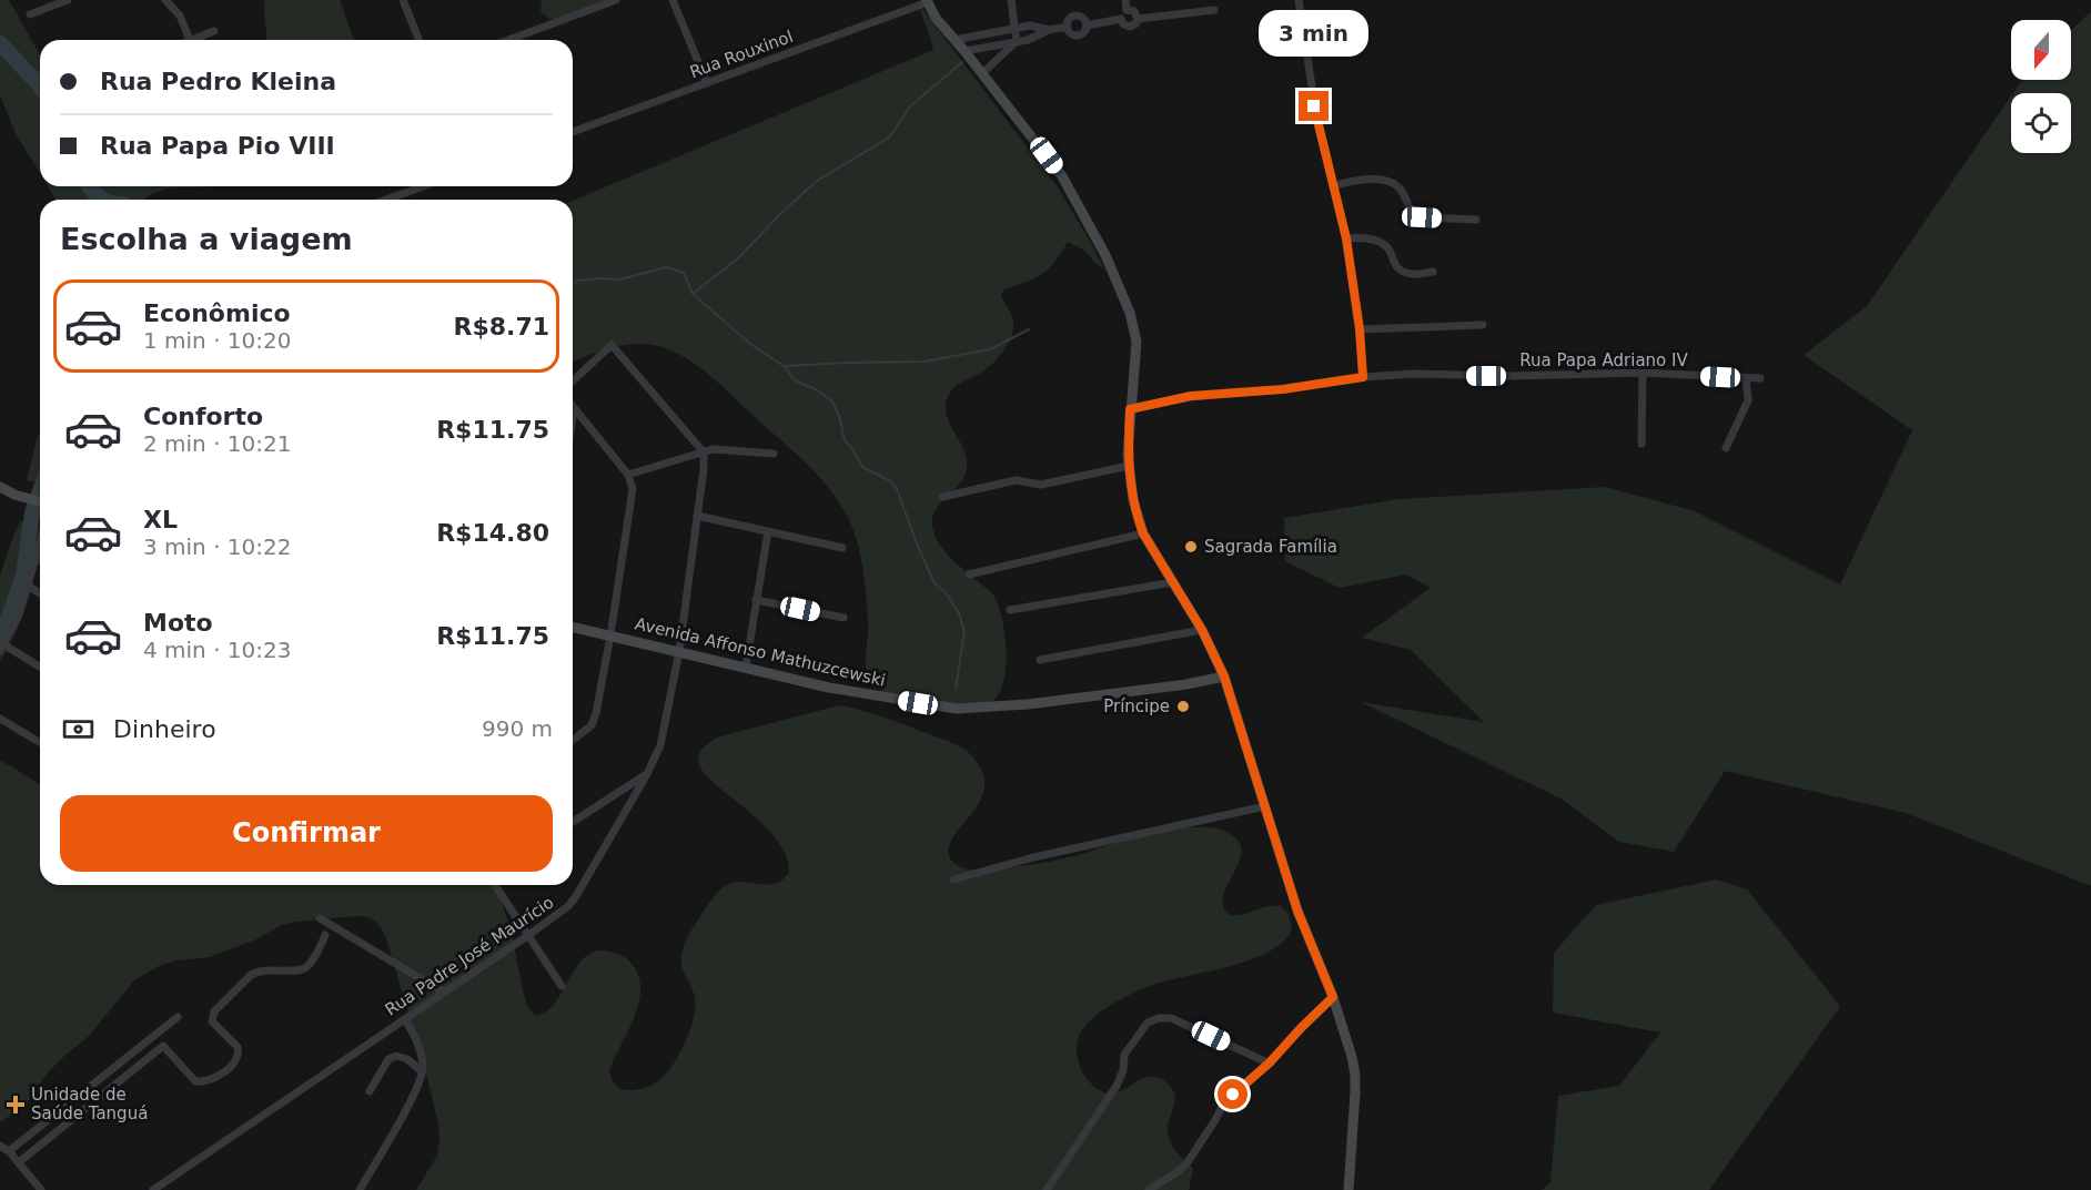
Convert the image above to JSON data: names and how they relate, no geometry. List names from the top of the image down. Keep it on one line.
{"streets":{"main road":["Avenida Affonso Mathuzcewski"],"street":["Rua Rouxinol","Rua Papa Adriano IV","Rua Padre José Maurício"]},"crossings":[["Avenida Affonso Mathuzcewski","Rua Padre José Maurício"]],"places":{"other":["Sagrada Família","Príncipe"],"health":["Unidade de Saúde Tanguá"]},"north":"bottom","page":{"bubble":"3 min","banner":["Rua Pedro Kleina","Rua Papa Pio VIII"],"heading":"Escolha a viagem","list":[{"name":"Econômico","note":"1 min · 10:20","value":"R$8.71"},{"name":"Conforto","note":"2 min · 10:21","value":"R$11.75"},{"name":"XL","note":"3 min · 10:22","value":"R$14.80"},{"name":"Moto","note":"4 min · 10:23","value":"R$11.75"}],"pay":["Dinheiro","990 m"],"buttons":"Confirmar"}}
